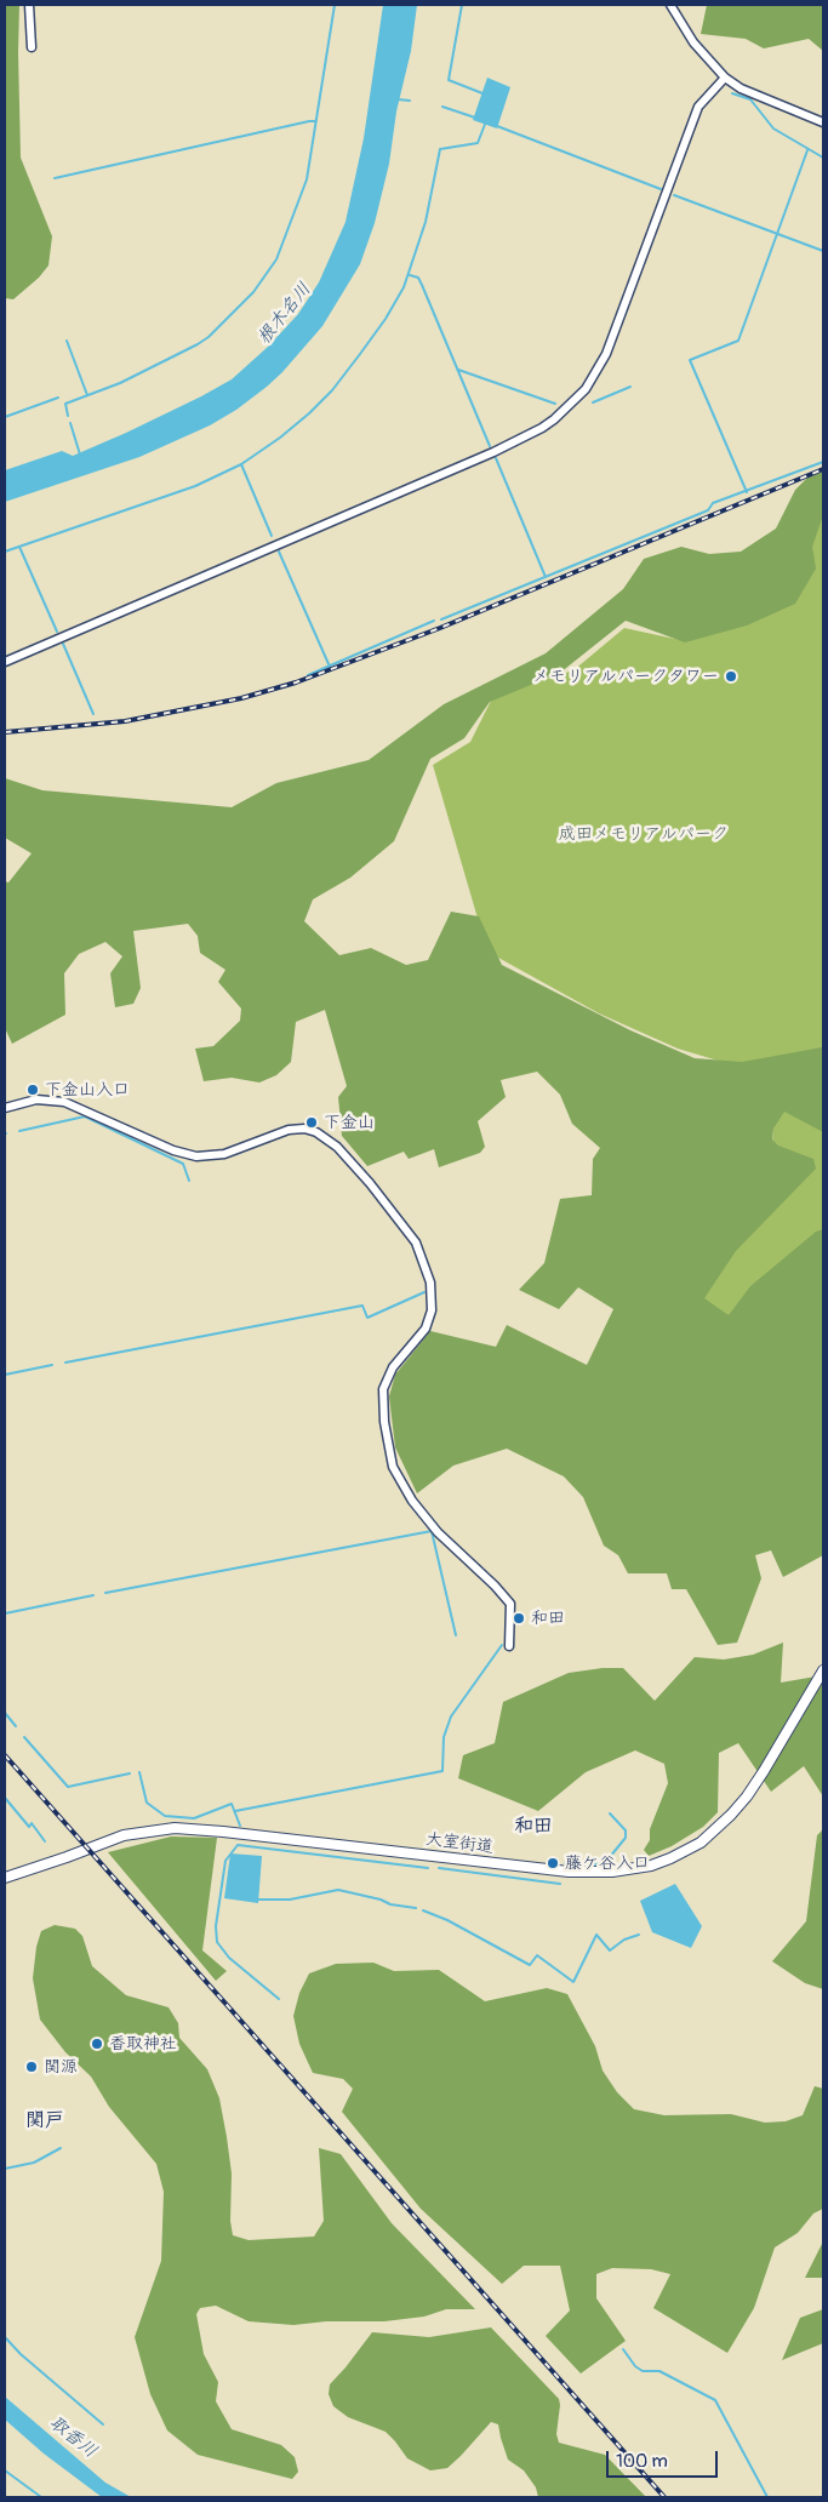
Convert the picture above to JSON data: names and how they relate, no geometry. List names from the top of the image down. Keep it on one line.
{"streets":{"main road":["大室街道"]},"districts":["和田","関戸"],"water":["根木名川","取香川"],"parks":["成田メモリアルパーク"],"places":["メモリアルパークタワー","下金山入口","下金山","和田","藤ケ谷入口","香取神社","関源"],"scale_bar":"100 m"}
